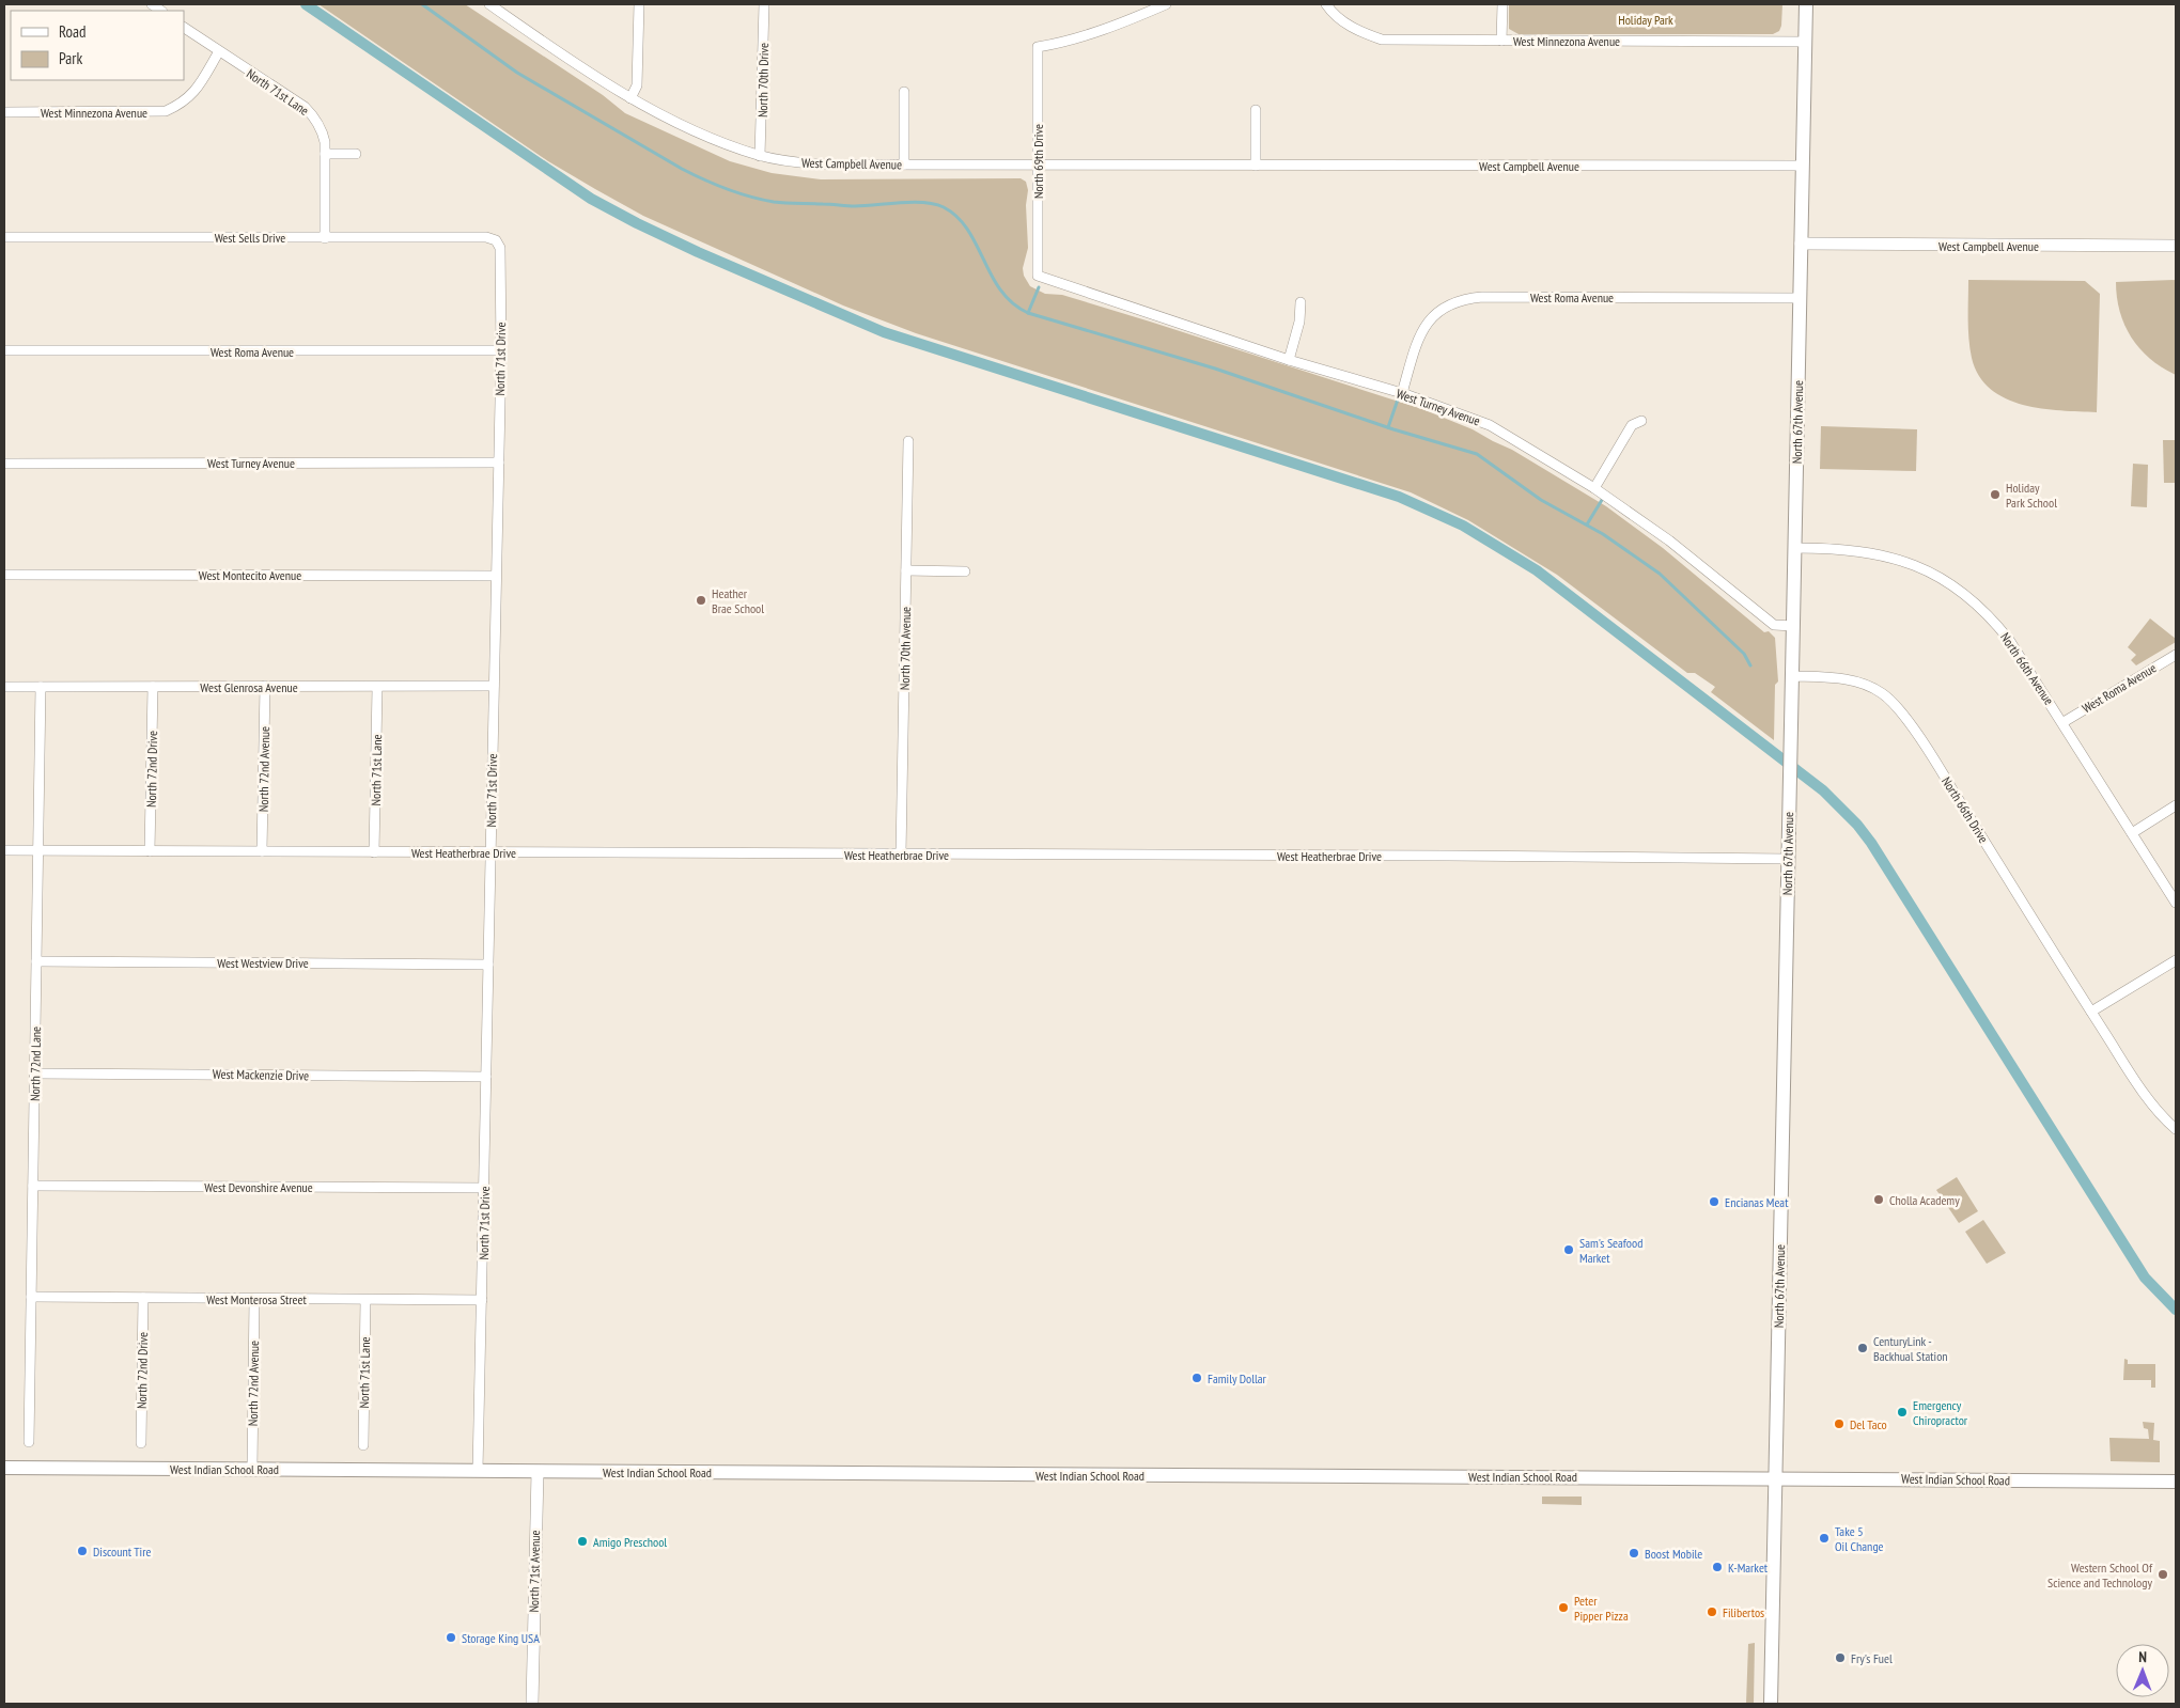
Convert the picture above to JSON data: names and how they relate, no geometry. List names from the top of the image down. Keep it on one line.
{"streets":{"main road":["North 67th Avenue","West Indian School Road"],"street":["West Minnezona Avenue","North 70th Drive","North 71st Lane","North 69th Drive","West Campbell Avenue","West Sells Drive","West Roma Avenue","North 71st Drive","West Turney Avenue","West Montecito Avenue","North 70th Avenue","North 66th Avenue","West Glenrosa Avenue","North 72nd Drive","North 72nd Avenue","North 66th Drive","West Heatherbrae Drive","West Westview Drive","North 72nd Lane","West Mackenzie Drive","West Devonshire Avenue","West Monterosa Street","North 71st Avenue"]},"crossings":[["West Minnezona Avenue","North 71st Lane"],["West Minnezona Avenue","North 67th Avenue"],["North 70th Drive","West Campbell Avenue"],["North 71st Lane","West Sells Drive"],["North 71st Lane","West Glenrosa Avenue"],["North 71st Lane","West Heatherbrae Drive"],["North 71st Lane","West Monterosa Street"],["North 69th Drive","West Campbell Avenue"],["North 69th Drive","West Turney Avenue"],["West Campbell Avenue","North 67th Avenue"],["West Sells Drive","North 71st Drive"],["West Roma Avenue","North 71st Drive"],["West Roma Avenue","West Turney Avenue"],["West Roma Avenue","North 67th Avenue"],["West Roma Avenue","North 66th Avenue"],["North 71st Drive","West Turney Avenue"],["North 71st Drive","West Montecito Avenue"],["North 71st Drive","West Glenrosa Avenue"],["North 71st Drive","West Heatherbrae Drive"],["North 71st Drive","West Westview Drive"],["North 71st Drive","West Mackenzie Drive"],["North 71st Drive","West Devonshire Avenue"],["North 71st Drive","West Monterosa Street"],["North 71st Drive","West Indian School Road"],["West Turney Avenue","North 67th Avenue"],["North 67th Avenue","North 66th Avenue"],["North 67th Avenue","North 66th Drive"],["North 67th Avenue","West Heatherbrae Drive"],["North 67th Avenue","West Indian School Road"],["North 70th Avenue","West Heatherbrae Drive"],["West Glenrosa Avenue","North 72nd Drive"],["West Glenrosa Avenue","North 72nd Avenue"],["West Glenrosa Avenue","North 72nd Lane"],["North 72nd Drive","West Heatherbrae Drive"],["North 72nd Drive","West Monterosa Street"],["North 72nd Avenue","West Heatherbrae Drive"],["North 72nd Avenue","West Monterosa Street"],["North 72nd Avenue","West Indian School Road"],["West Heatherbrae Drive","North 72nd Lane"],["West Westview Drive","North 72nd Lane"],["North 72nd Lane","West Mackenzie Drive"],["North 72nd Lane","West Devonshire Avenue"],["North 72nd Lane","West Monterosa Street"],["West Indian School Road","North 71st Avenue"]],"parks":["Holiday Park"],"places":["Holiday Park School","Heather Brae School","Cholla Academy","Encianas Meat","Sam's Seafood Market","CenturyLink - Backhual Station","Family Dollar","Emergency Chiropractor","Del Taco","Take 5 Oil Change","Amigo Preschool","Discount Tire","Boost Mobile","K-Market","Western School Of Science and Technology","Peter Pipper Pizza","Filibertos","Storage King USA","Fry's Fuel"],"legend":["Road","Park"],"north":"top"}
